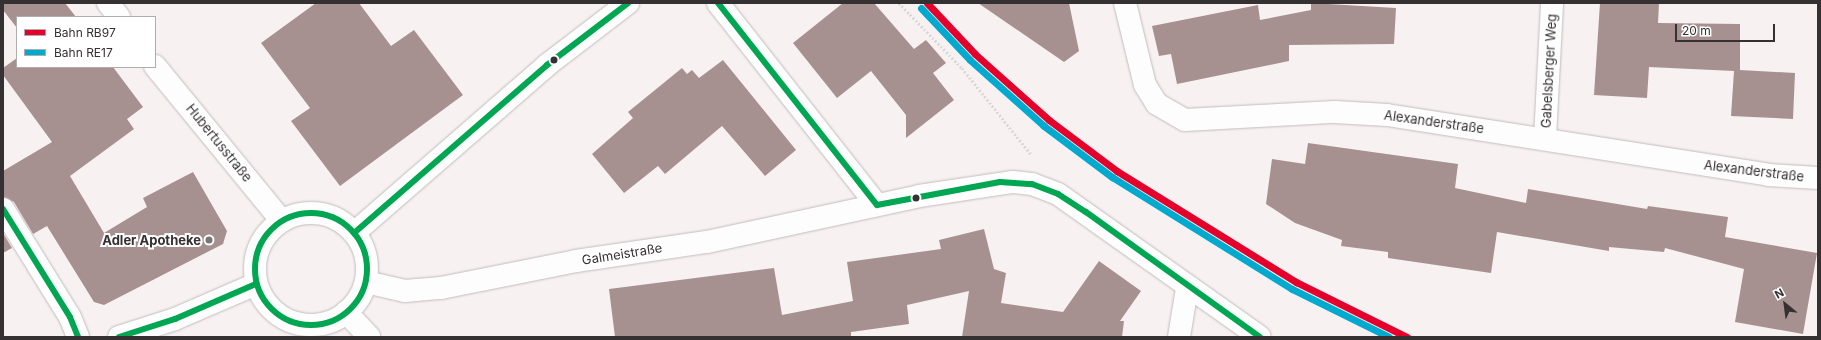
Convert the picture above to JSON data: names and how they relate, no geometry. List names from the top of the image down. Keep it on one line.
{"streets":{"street":["Gabelsberger Weg","Alexanderstraße","Hubertusstraße","Galmeistraße"]},"crossings":[["Gabelsberger Weg","Alexanderstraße"],["Hubertusstraße","Galmeistraße"]],"places":["Adler Apotheke"],"lines":["rail line RB97","rail line RE17"],"legend":["Bahn RB97","Bahn RE17"],"scale_bar":"20 m","north":"top left"}
